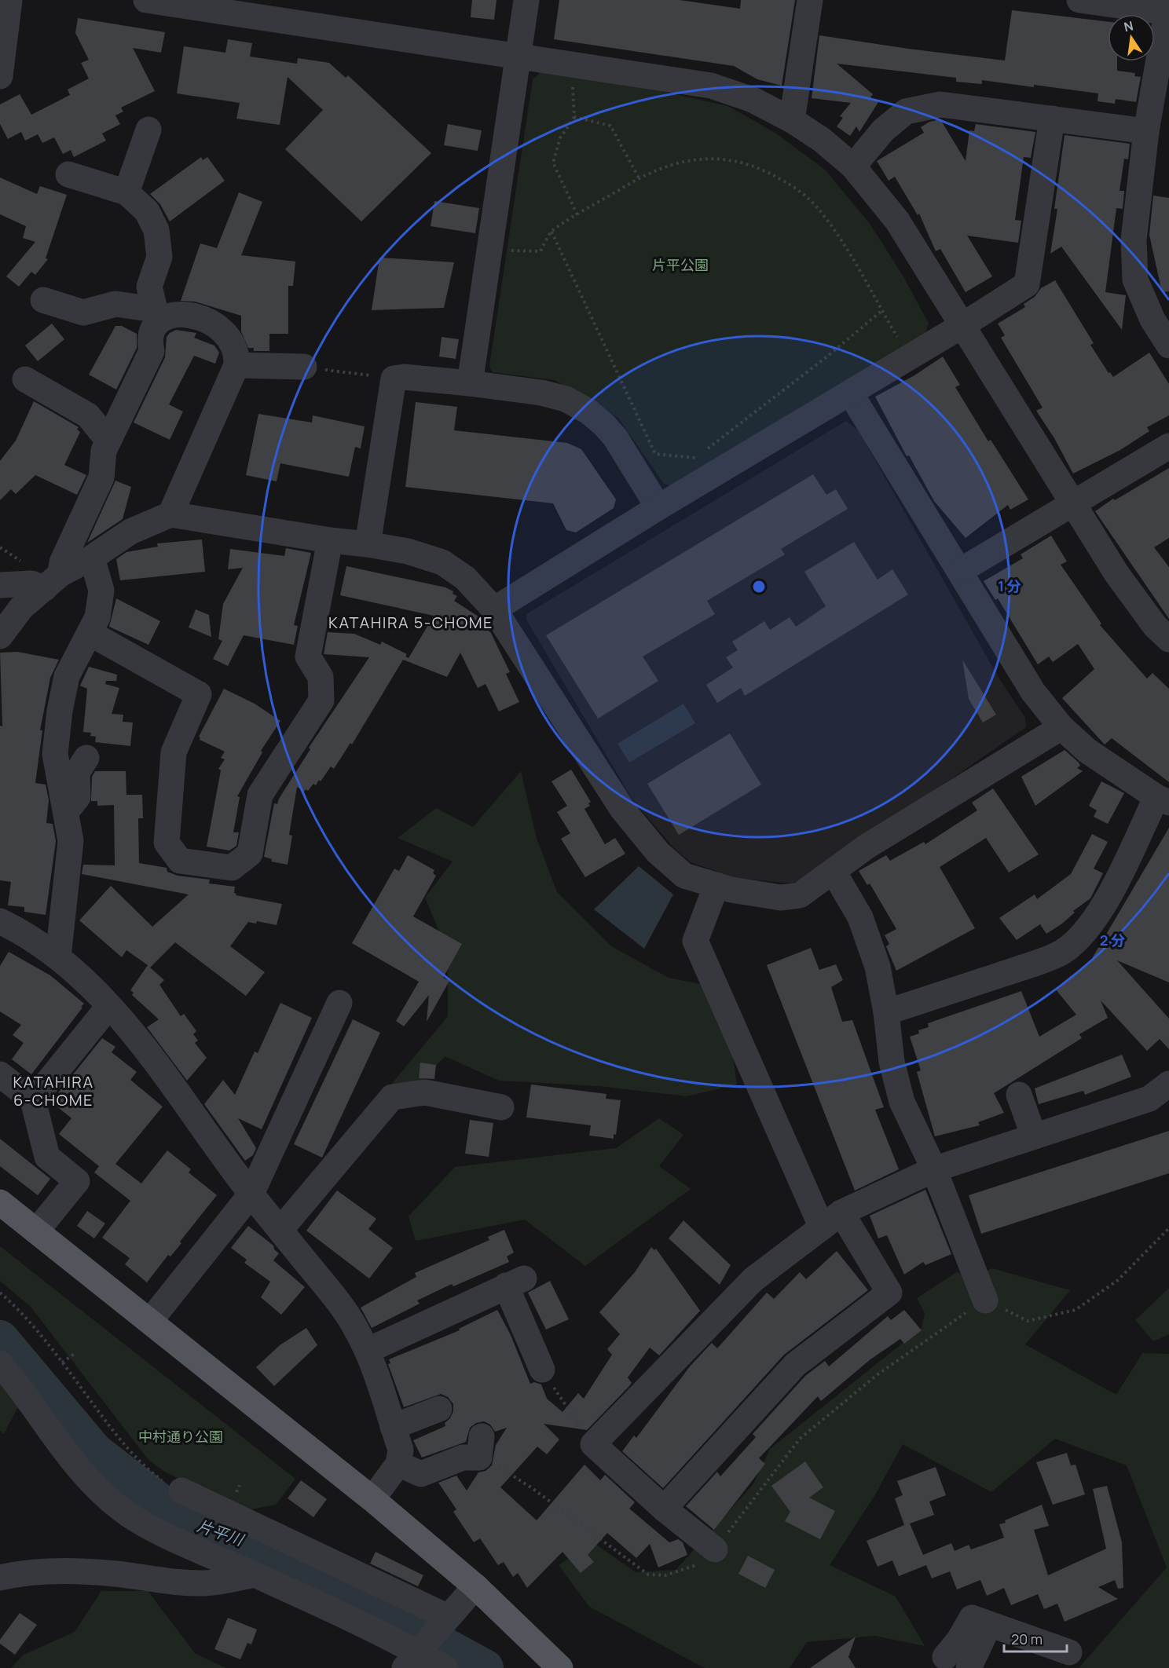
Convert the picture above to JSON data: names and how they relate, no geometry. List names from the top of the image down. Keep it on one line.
{"districts":["KATAHIRA 5-CHOME","KATAHIRA 6-CHOME"],"water":["片平川"],"parks":["片平公園","中村通り公園"],"scale_bar":"20 m","north":"top","rings":["1 分","2 分"]}
